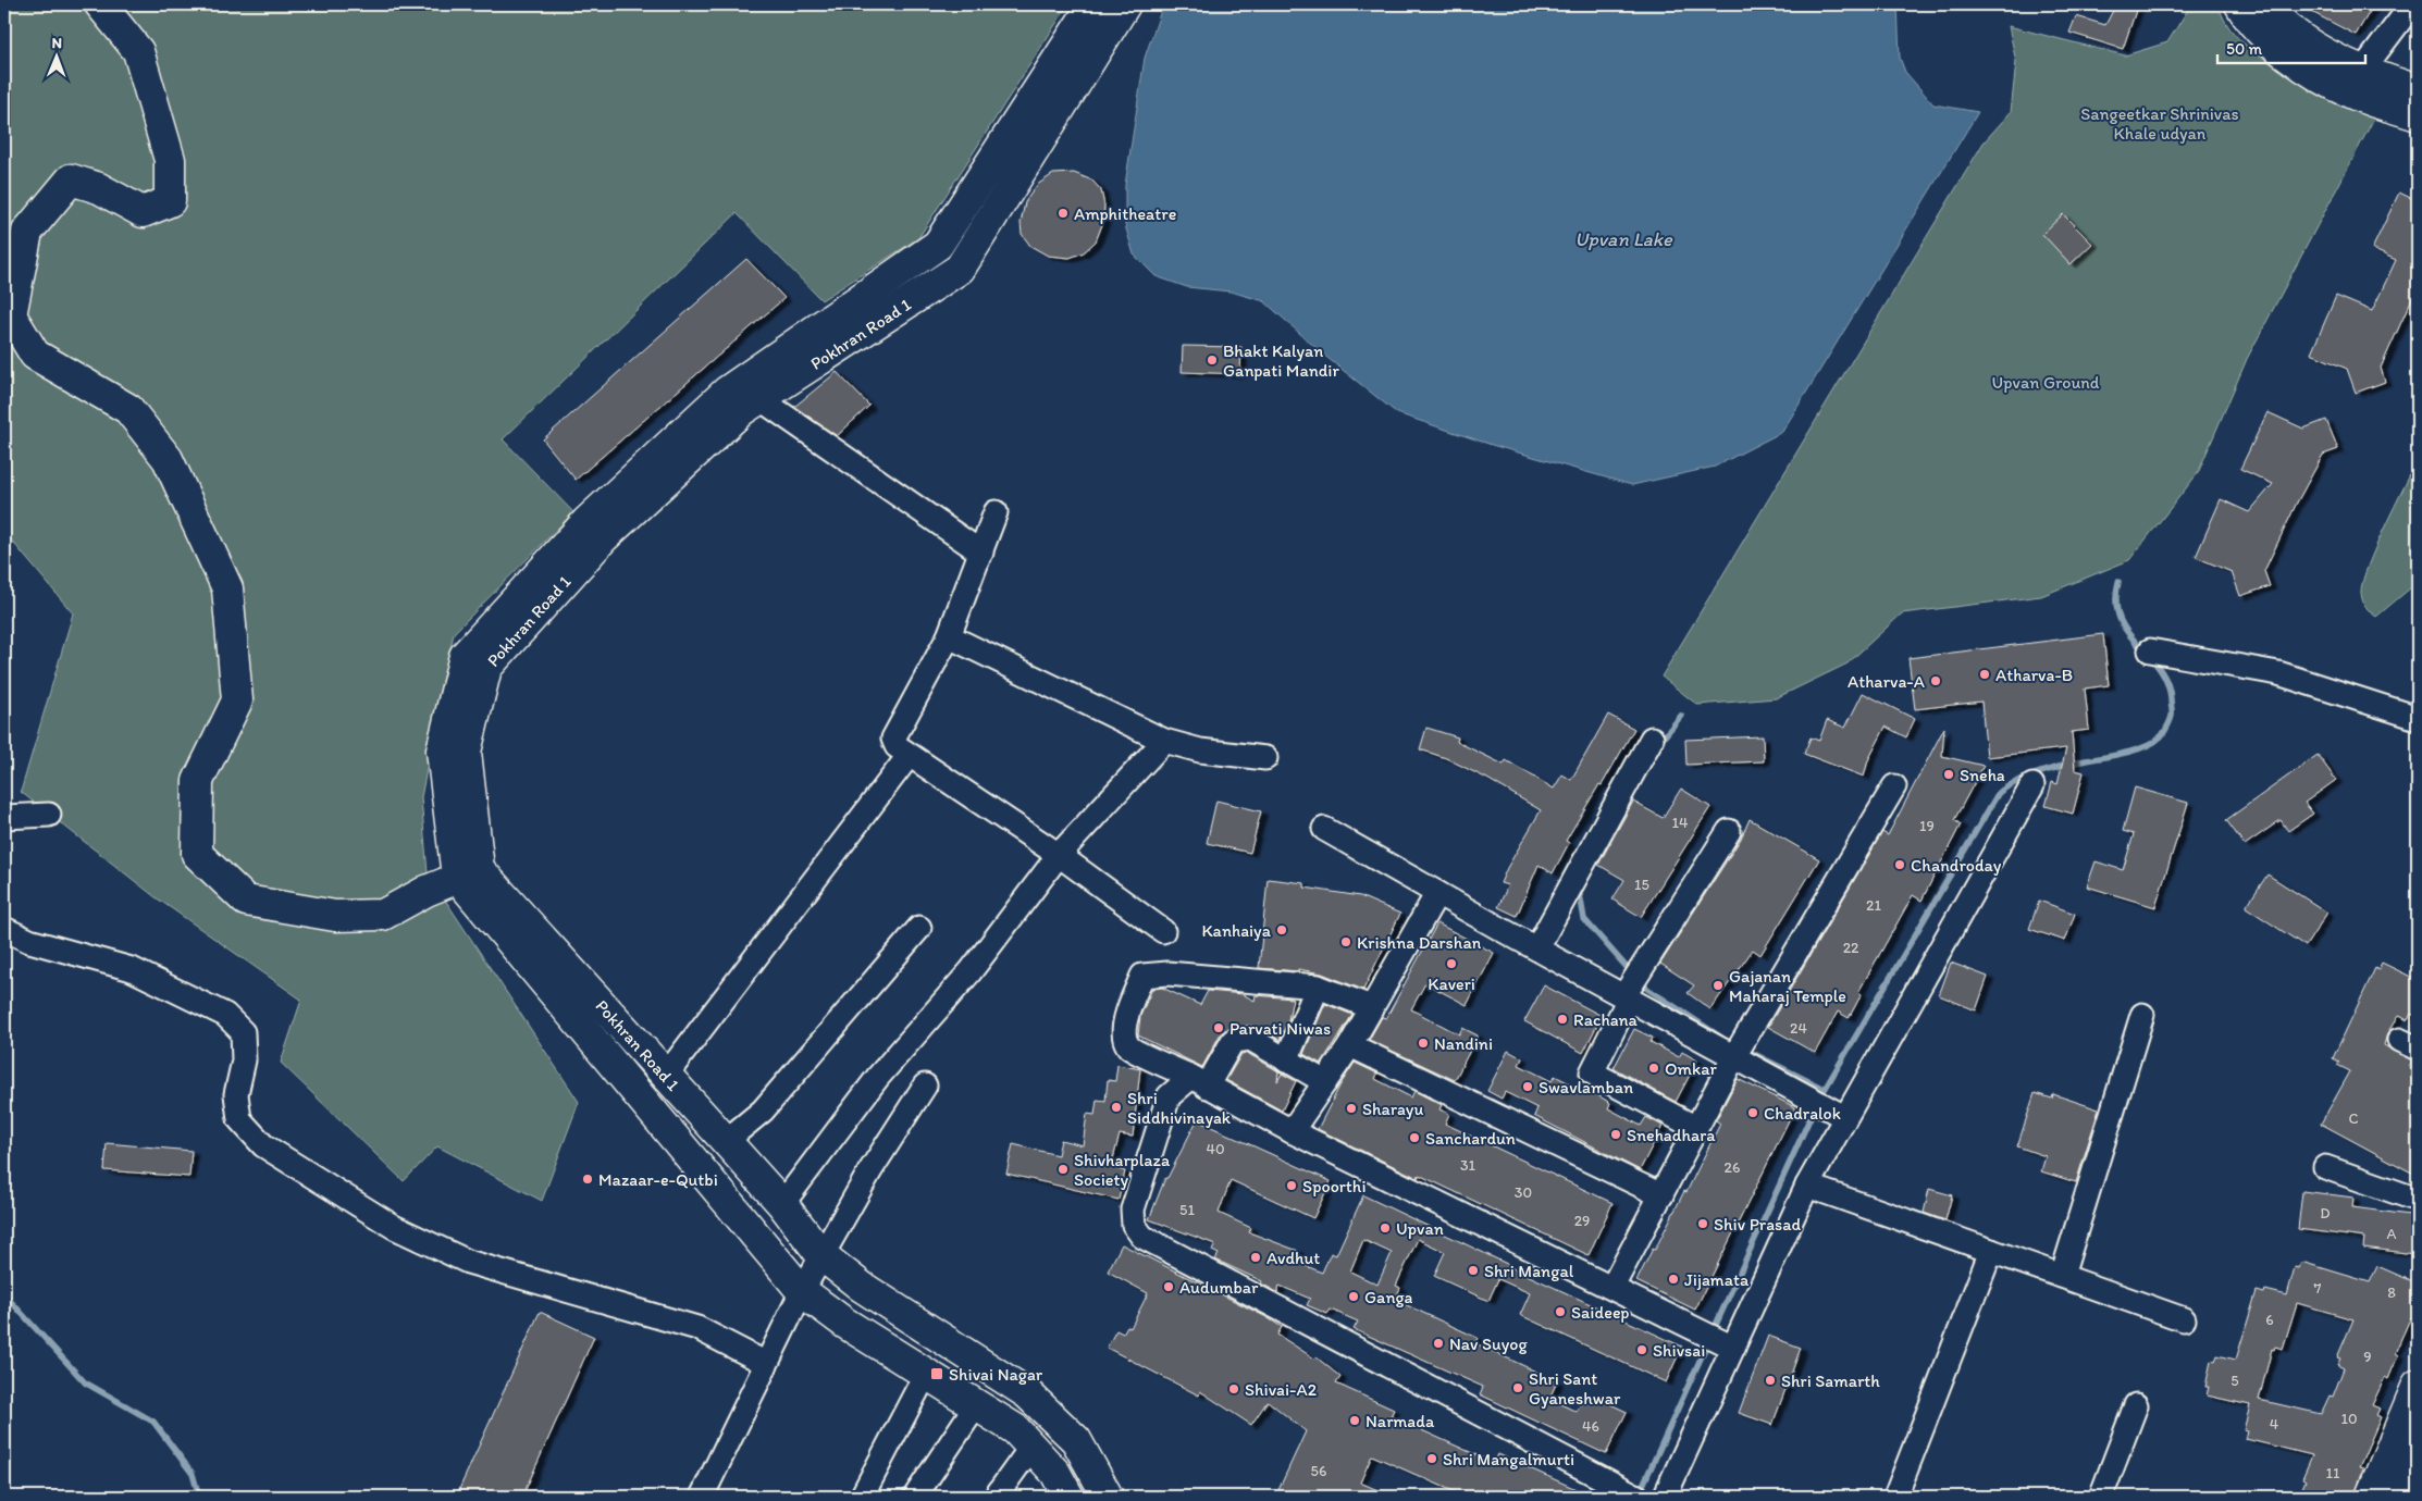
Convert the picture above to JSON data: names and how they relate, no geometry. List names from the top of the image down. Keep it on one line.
{"streets":{"main road":["Pokhran Road 1"]},"water":["Upvan Lake"],"parks":["Sangeetkar Shrinivas Khale udyan","Upvan Ground"],"places":{"other":["Amphitheatre","Bhakt Kalyan Ganpati Mandir","Atharva-B","Atharva-A","Sneha","Chandroday","Kanhaiya","Krishna Darshan","Kaveri","Gajanan Maharaj Temple","Rachana","Parvati Niwas","Nandini","Omkar","Swavlamban","Shri Siddhivinayak","Sharayu","Chadralok","Snehadhara","Sanchardun","Shivharplaza Society","Mazaar-e-Qutbi","Spoorthi","Shiv Prasad","Upvan","Avdhut","Shri Mangal","Jijamata","Audumbar","Ganga","Saideep","Nav Suyog","Shivsai","Shri Samarth","Shri Sant Gyaneshwar","Shivai-A2","Narmada","Shri Mangalmurti"],"transit":["Shivai Nagar"]},"house_numbers":["14","19","15","21","22","24","C","40","31","26","30","51","D","29","A","7","8","6","9","5","10","4","46","56","11"],"scale_bar":"50 m","north":"top"}
